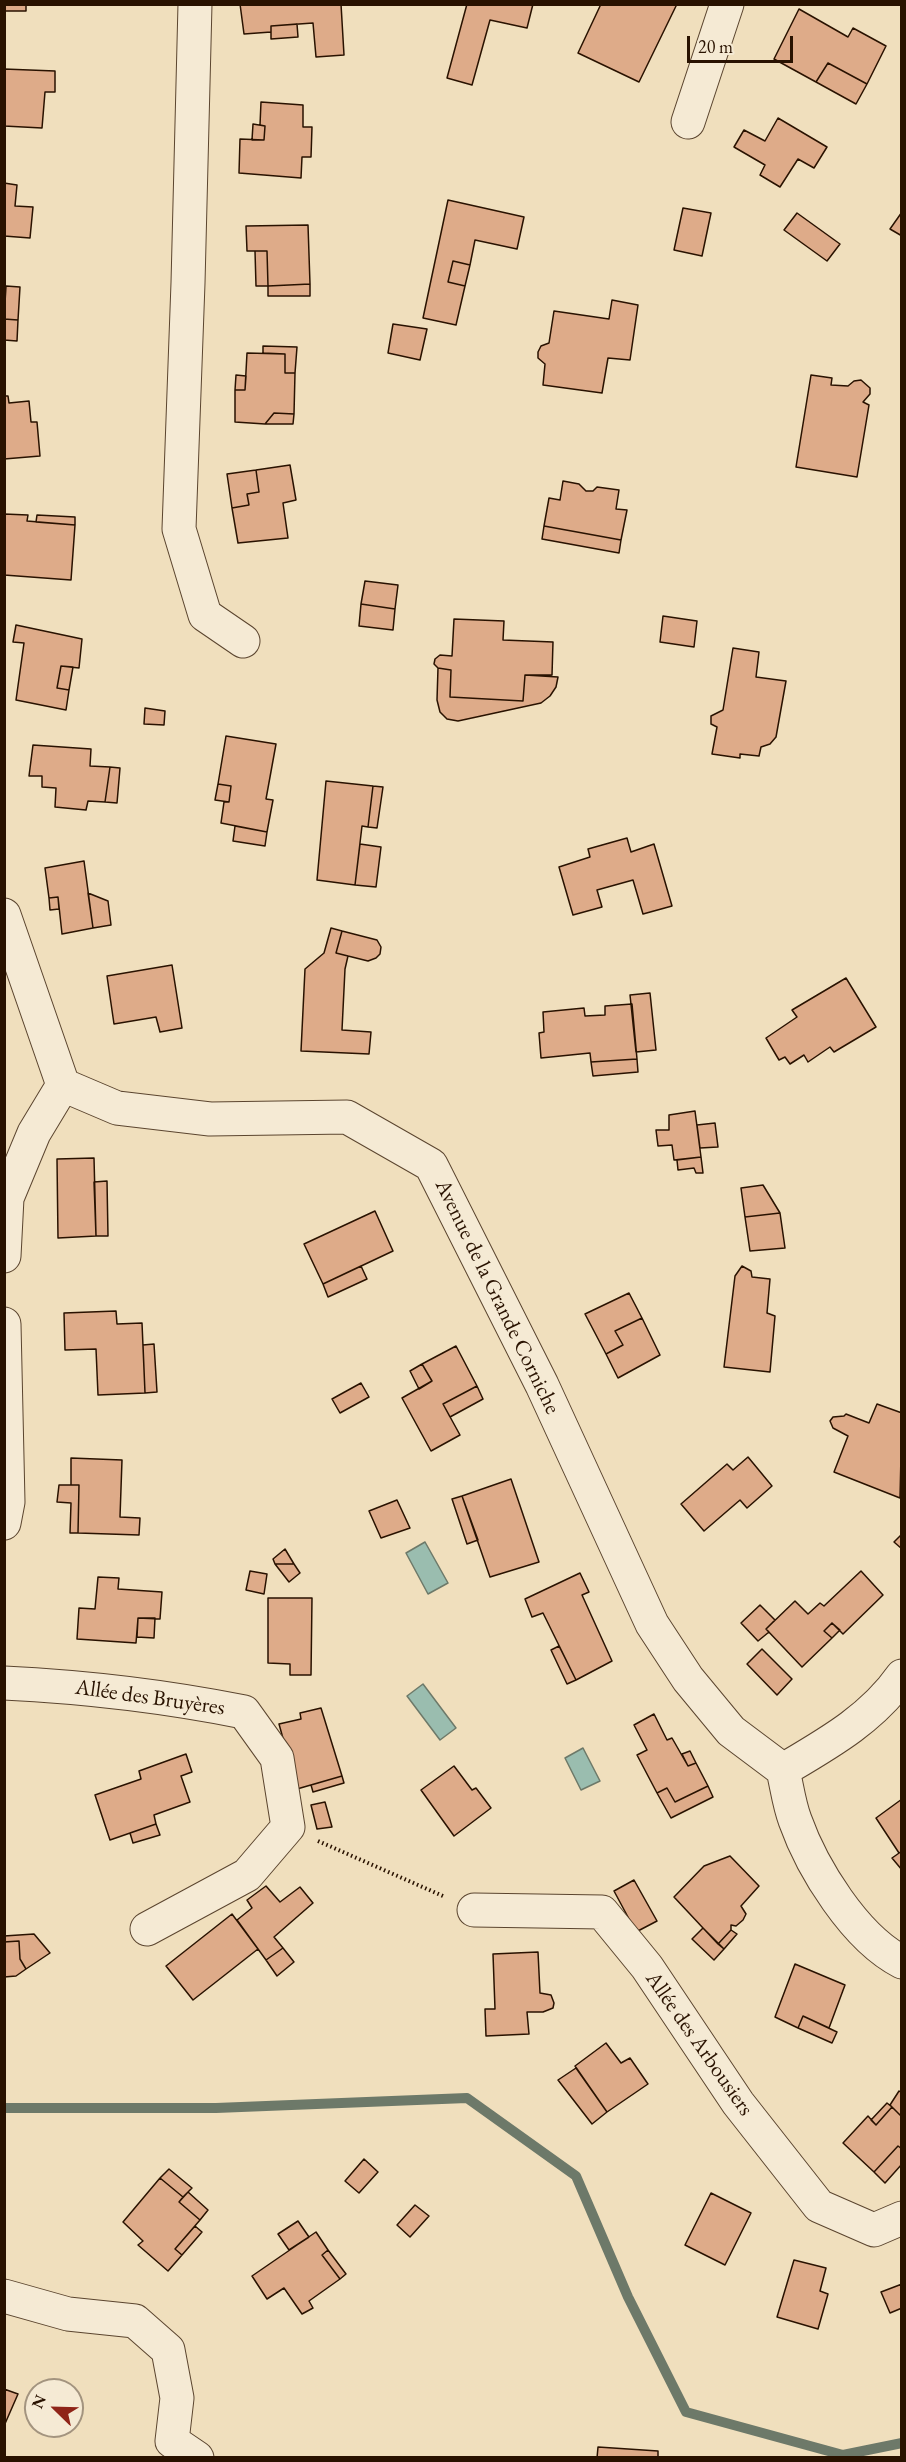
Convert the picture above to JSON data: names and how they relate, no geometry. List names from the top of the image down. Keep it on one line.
{"streets":{"street":["Avenue de la Grande Corniche","Allée des Bruyères","Allée des Arbousiers"]},"scale_bar":"20 m","north":"top left"}
